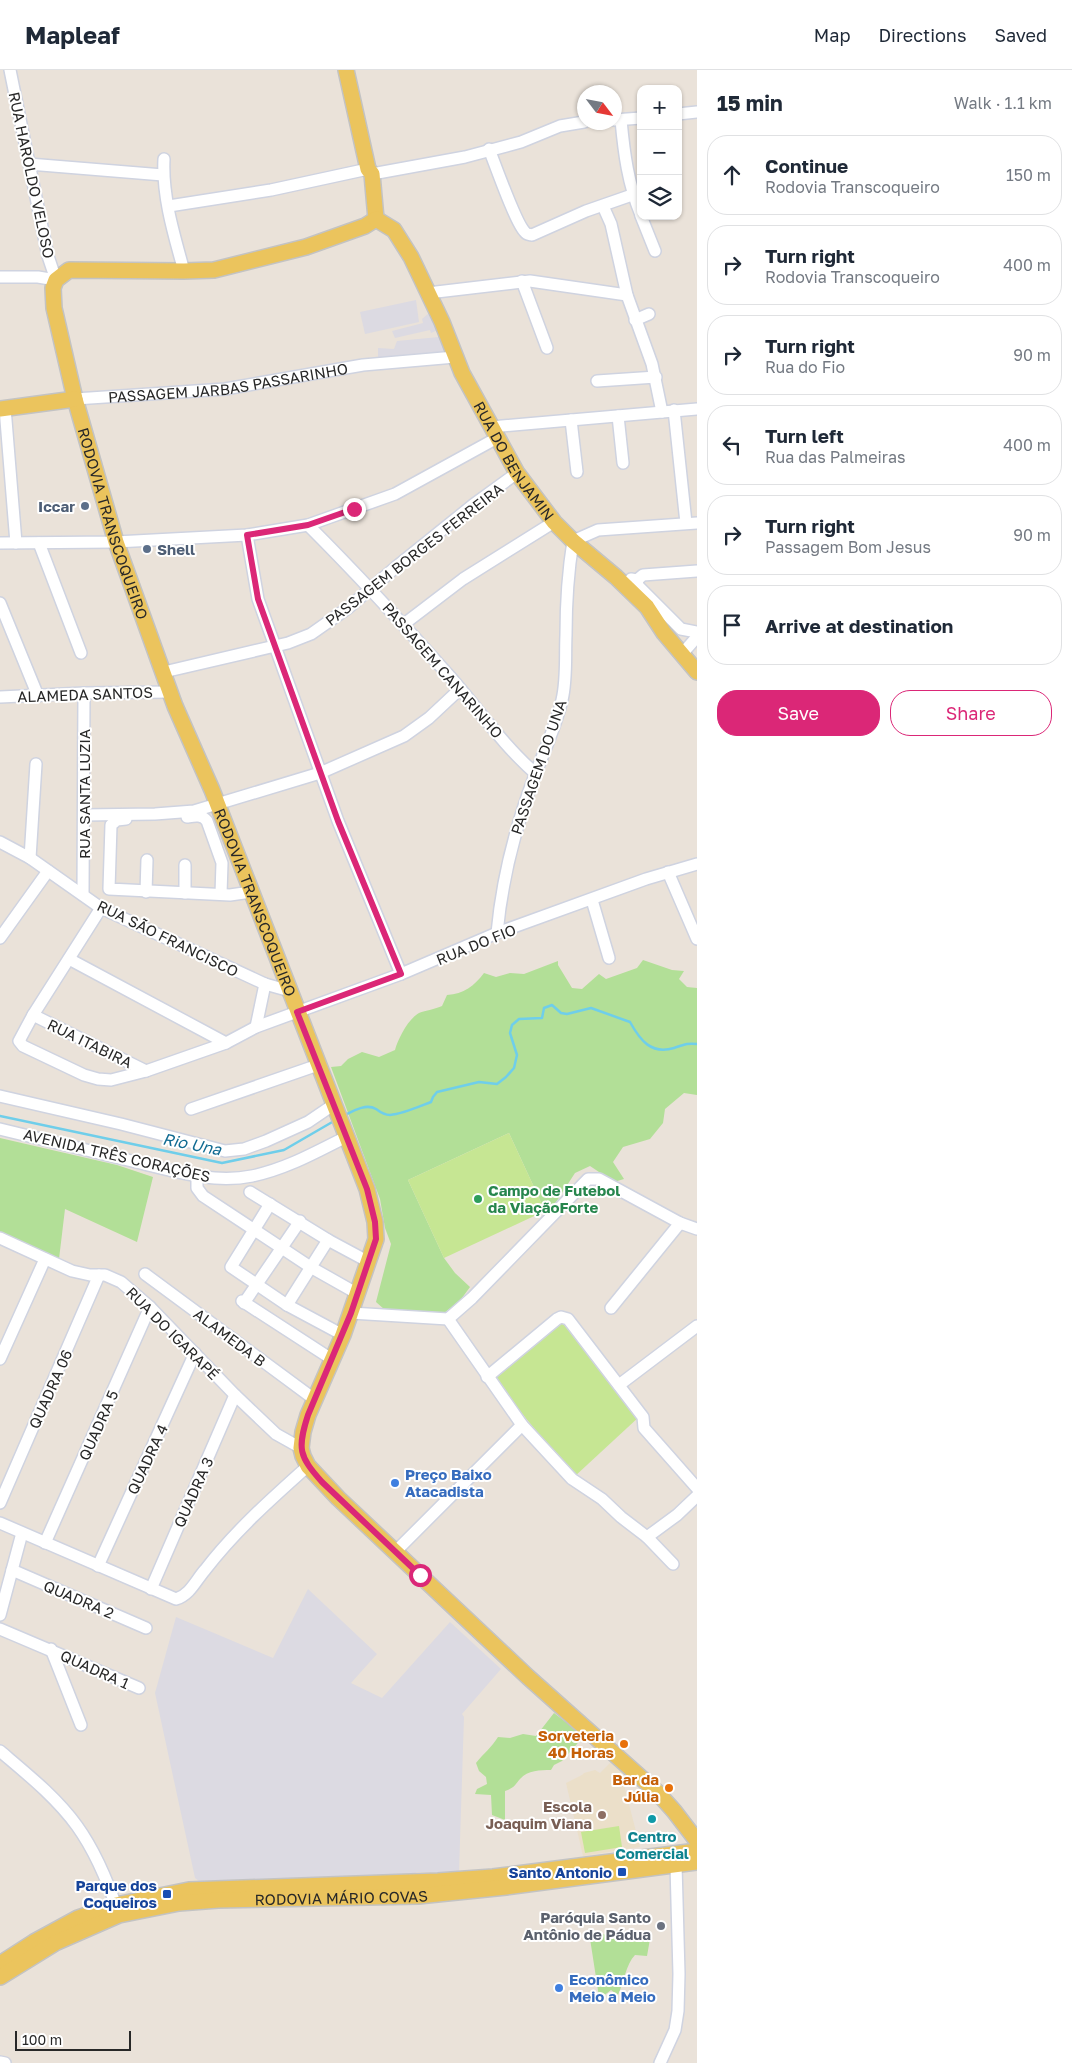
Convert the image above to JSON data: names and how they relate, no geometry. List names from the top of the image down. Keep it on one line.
{"streets":{"main road":["PASSAGEM JARBAS PASSARINHO","RUA DO BENJAMIN","RODOVIA TRANSCOQUEIRO","RODOVIA MÁRIO COVAS"],"street":["RUA HAROLDO VELOSO","PASSAGEM BORGES FERREIRA","PASSAGEM CANARINHO","ALAMEDA SANTOS","PASSAGEM DO UNA","RUA SANTA LUZIA","RUA SÃO FRANCISCO","RUA DO FIO","RUA ITABIRA","AVENIDA TRÊS CORAÇÕES","RUA DO IGARAPÉ","ALAMEDA B","QUADRA 06","QUADRA 5","QUADRA 4","QUADRA 3","QUADRA 2","QUADRA 1"]},"crossings":[["RUA HAROLDO VELOSO","RODOVIA TRANSCOQUEIRO"],["PASSAGEM JARBAS PASSARINHO","RUA DO BENJAMIN"],["PASSAGEM JARBAS PASSARINHO","RODOVIA TRANSCOQUEIRO"],["RUA DO BENJAMIN","PASSAGEM BORGES FERREIRA"],["RUA DO BENJAMIN","PASSAGEM DO UNA"],["RODOVIA TRANSCOQUEIRO","PASSAGEM BORGES FERREIRA"],["RODOVIA TRANSCOQUEIRO","ALAMEDA SANTOS"],["RODOVIA TRANSCOQUEIRO","RUA SÃO FRANCISCO"],["RODOVIA TRANSCOQUEIRO","RUA DO FIO"],["RODOVIA TRANSCOQUEIRO","AVENIDA TRÊS CORAÇÕES"],["RODOVIA TRANSCOQUEIRO","RUA DO IGARAPÉ"],["RODOVIA TRANSCOQUEIRO","ALAMEDA B"],["PASSAGEM BORGES FERREIRA","PASSAGEM CANARINHO"],["PASSAGEM CANARINHO","PASSAGEM DO UNA"],["ALAMEDA SANTOS","RUA SANTA LUZIA"],["PASSAGEM DO UNA","RUA DO FIO"],["RUA SANTA LUZIA","RUA SÃO FRANCISCO"],["RUA DO FIO","RUA ITABIRA"],["RUA DO IGARAPÉ","QUADRA 06"],["RUA DO IGARAPÉ","QUADRA 5"],["RUA DO IGARAPÉ","QUADRA 4"],["RUA DO IGARAPÉ","QUADRA 3"]],"water":["Rio Una"],"places":{"other":["Iccar","Shell","Campo de Futebol da ViaçãoForte","Preço Baixo Atacadista","Sorveteria 40 Horas","Bar da Júlia","Escola Joaquim Viana","Centro Comercial","Paróquia Santo Antônio de Pádua","Econômico Meio a Meio"],"transit":["Santo Antonio","Parque dos Coqueiros"]},"scale_bar":"100 m","north":"bottom right","page":{"header":"Mapleaf","nav":["Map","Directions","Saved"],"heading":["15 min","Walk · 1.1 km"],"map_buttons":["+","−"],"list":[["Continue","Rodovia Transcoqueiro","150 m"],["Turn right","Rodovia Transcoqueiro","400 m"],["Turn right","Rua do Fio","90 m"],["Turn left","Rua das Palmeiras","400 m"],["Turn right","Passagem Bom Jesus","90 m"],"Arrive at destination"],"buttons":["Save","Share"],"scale":"100 m"}}
